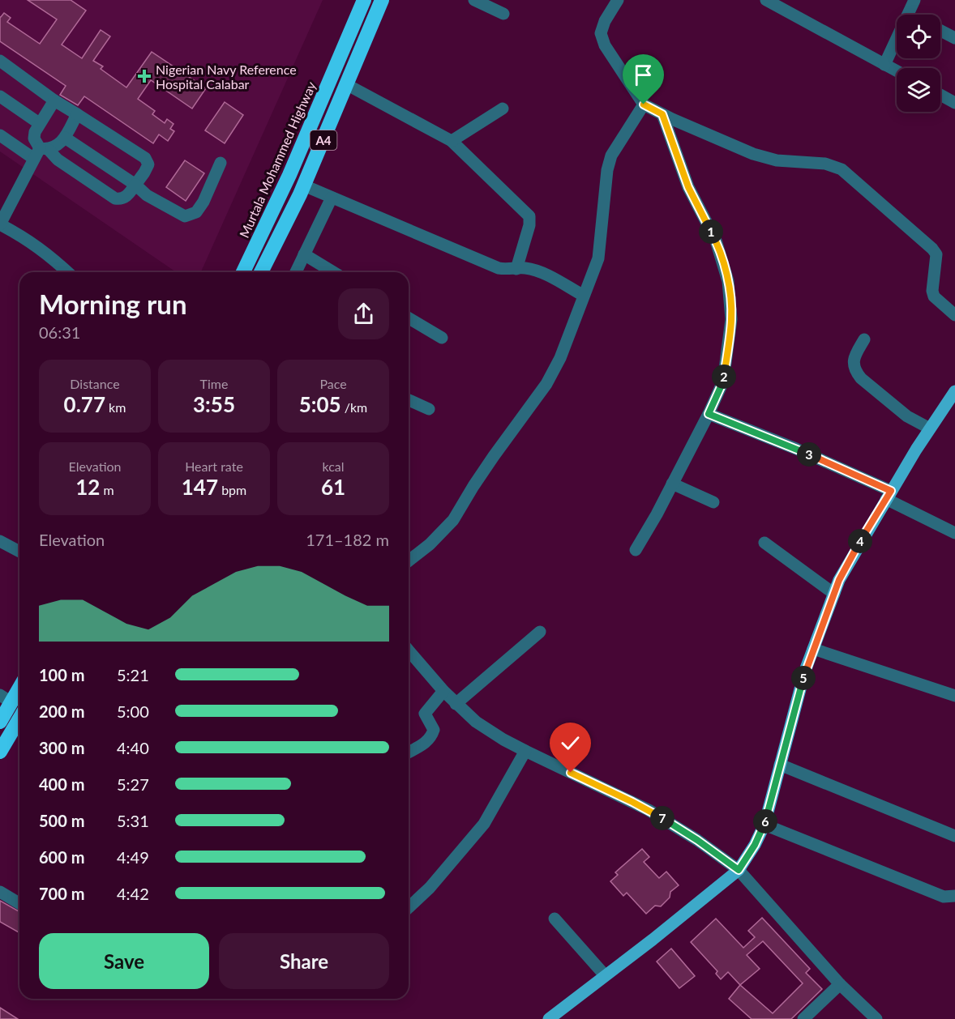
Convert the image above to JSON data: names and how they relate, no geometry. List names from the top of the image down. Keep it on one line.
{"streets":{"highway":["A4","Murtala Mohammed Highway"]},"places":{"health":["Nigerian Navy Reference Hospital Calabar"]},"page":{"pins":["1","2","3","4","5","7","6"],"heading":["Morning run","06:31"],"stats":[["Distance","0.77 km"],["Time","3:55"],["Pace","5:05 /km"],["Elevation","12 m"],["Heart rate","147 bpm"],["kcal","61"]],"chart":["Elevation","171–182 m"],"list":[{"name":"100 m","note":"5:21"},{"name":"200 m","note":"5:00"},{"name":"300 m","note":"4:40"},{"name":"400 m","note":"5:27"},{"name":"500 m","note":"5:31"},{"name":"600 m","note":"4:49"},{"name":"700 m","note":"4:42"}],"buttons":["Save","Share"]}}
